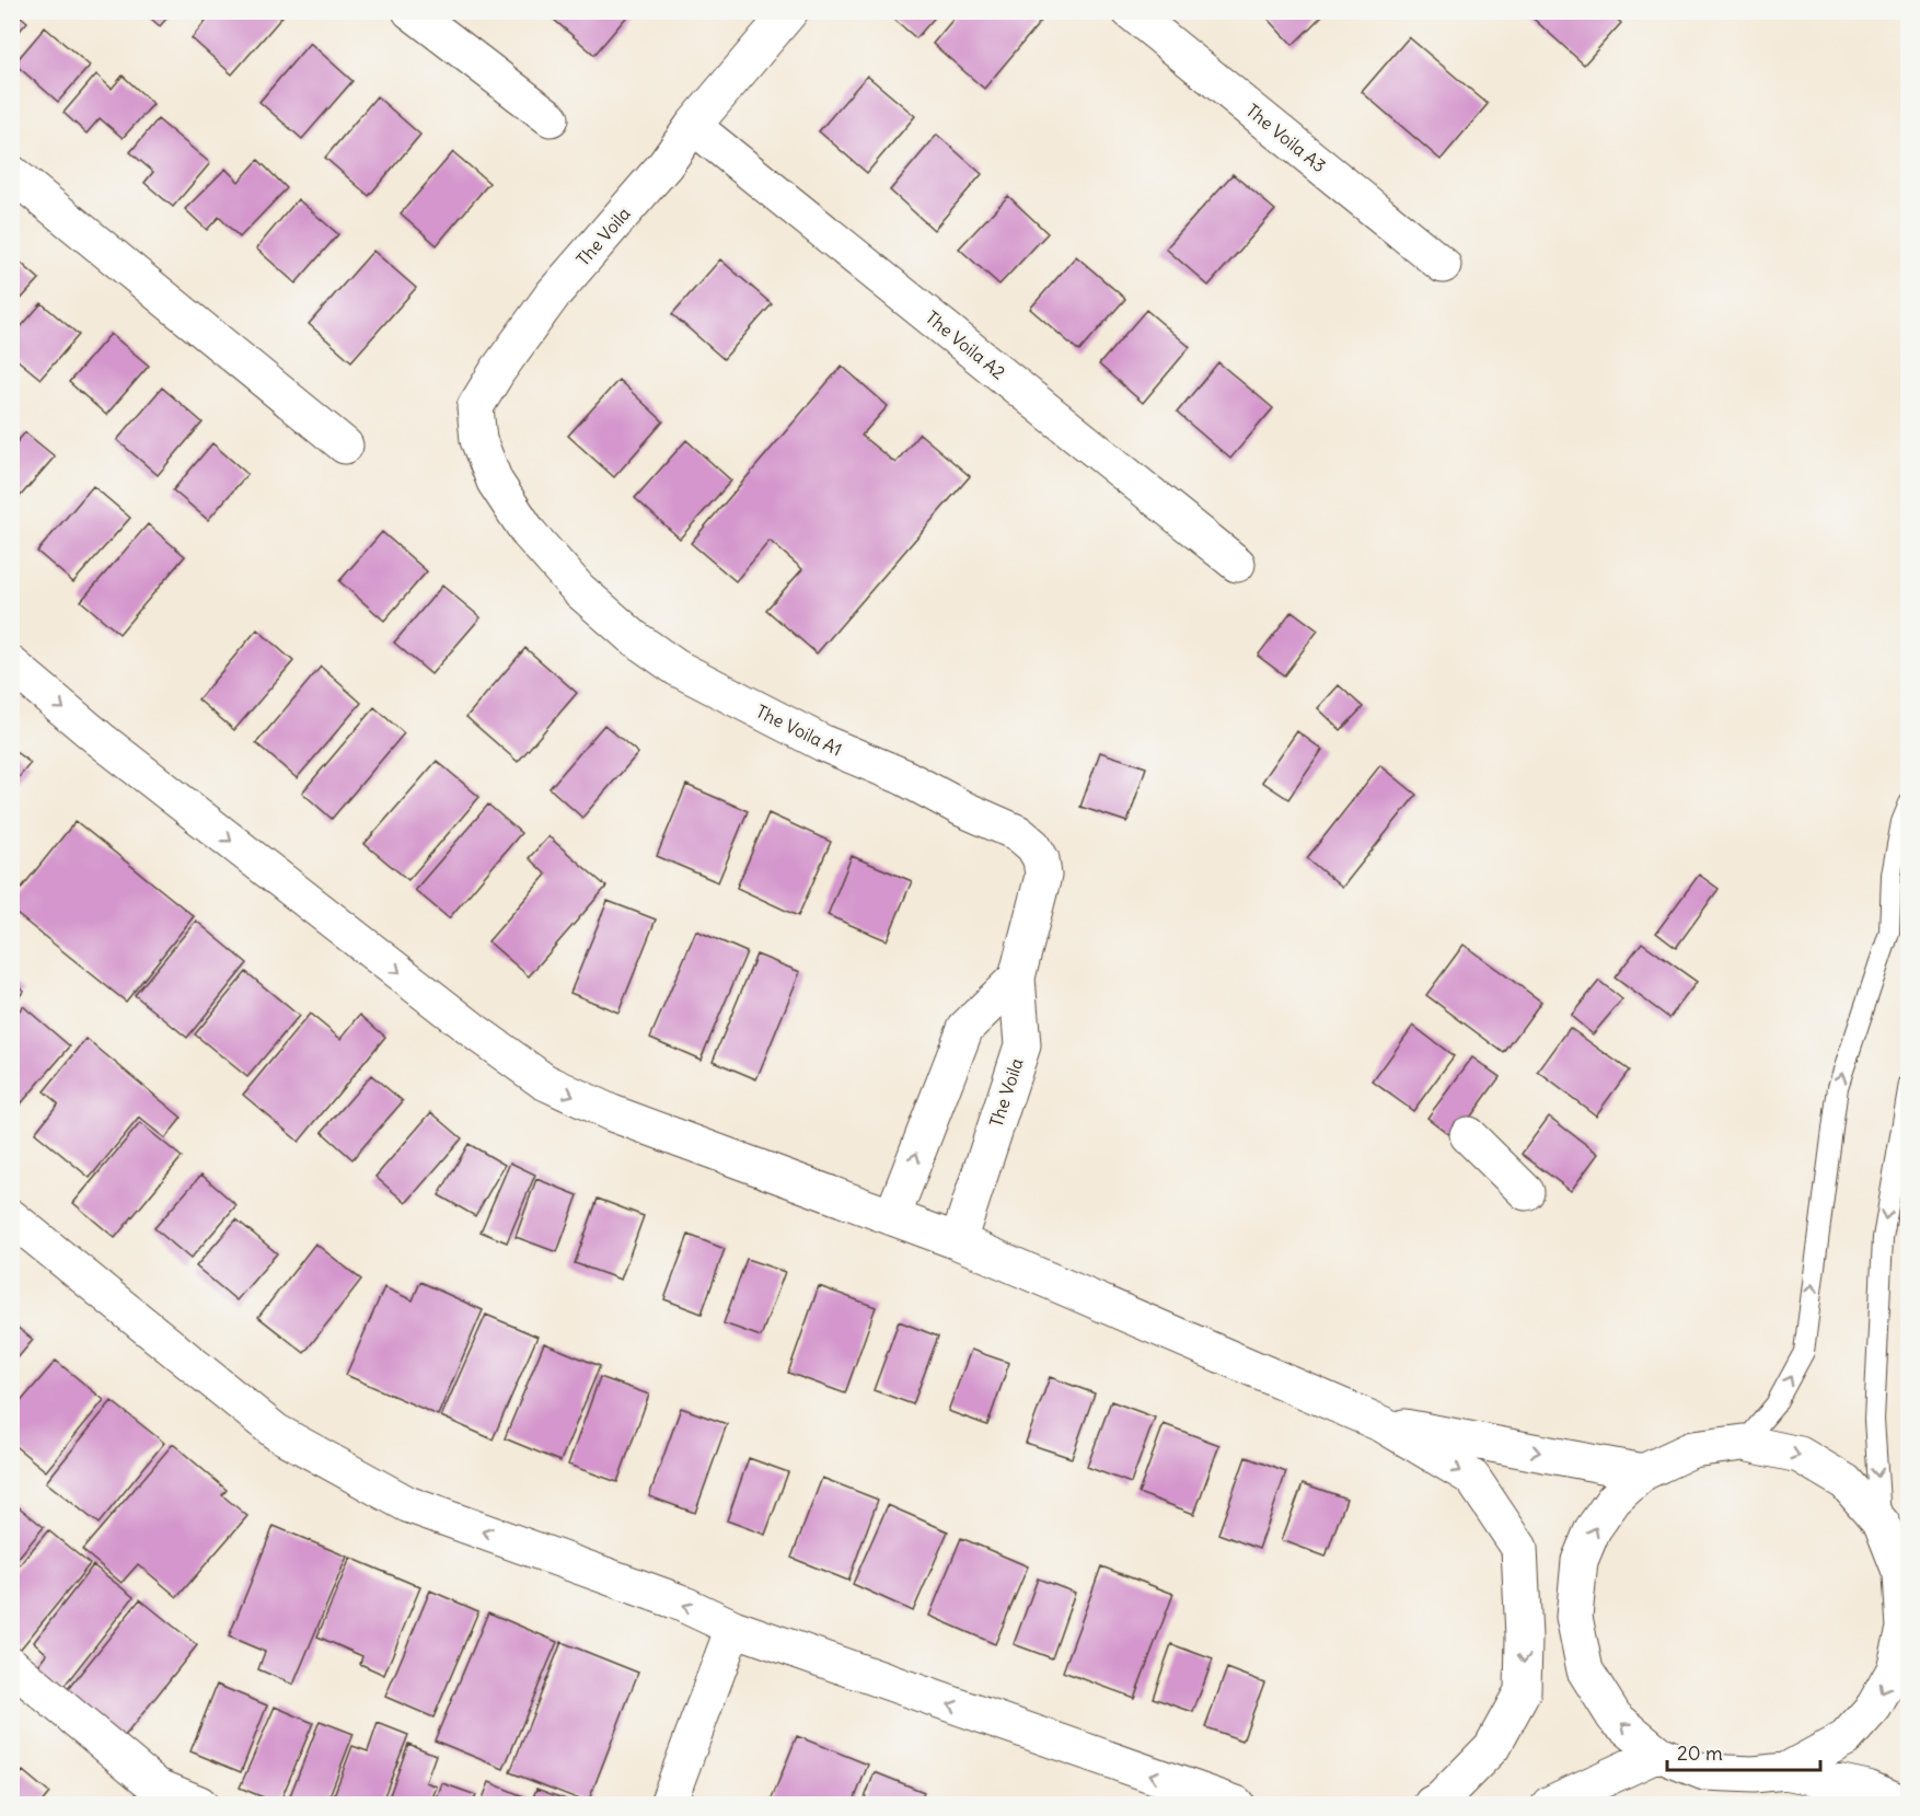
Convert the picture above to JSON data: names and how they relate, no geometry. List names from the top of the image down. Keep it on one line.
{"streets":{"street":["The Voila A3","The Voila","The Voila A2","The Voila A1"]},"crossings":[["The Voila","The Voila A2"],["The Voila","The Voila A1"]],"scale_bar":"20 m"}
